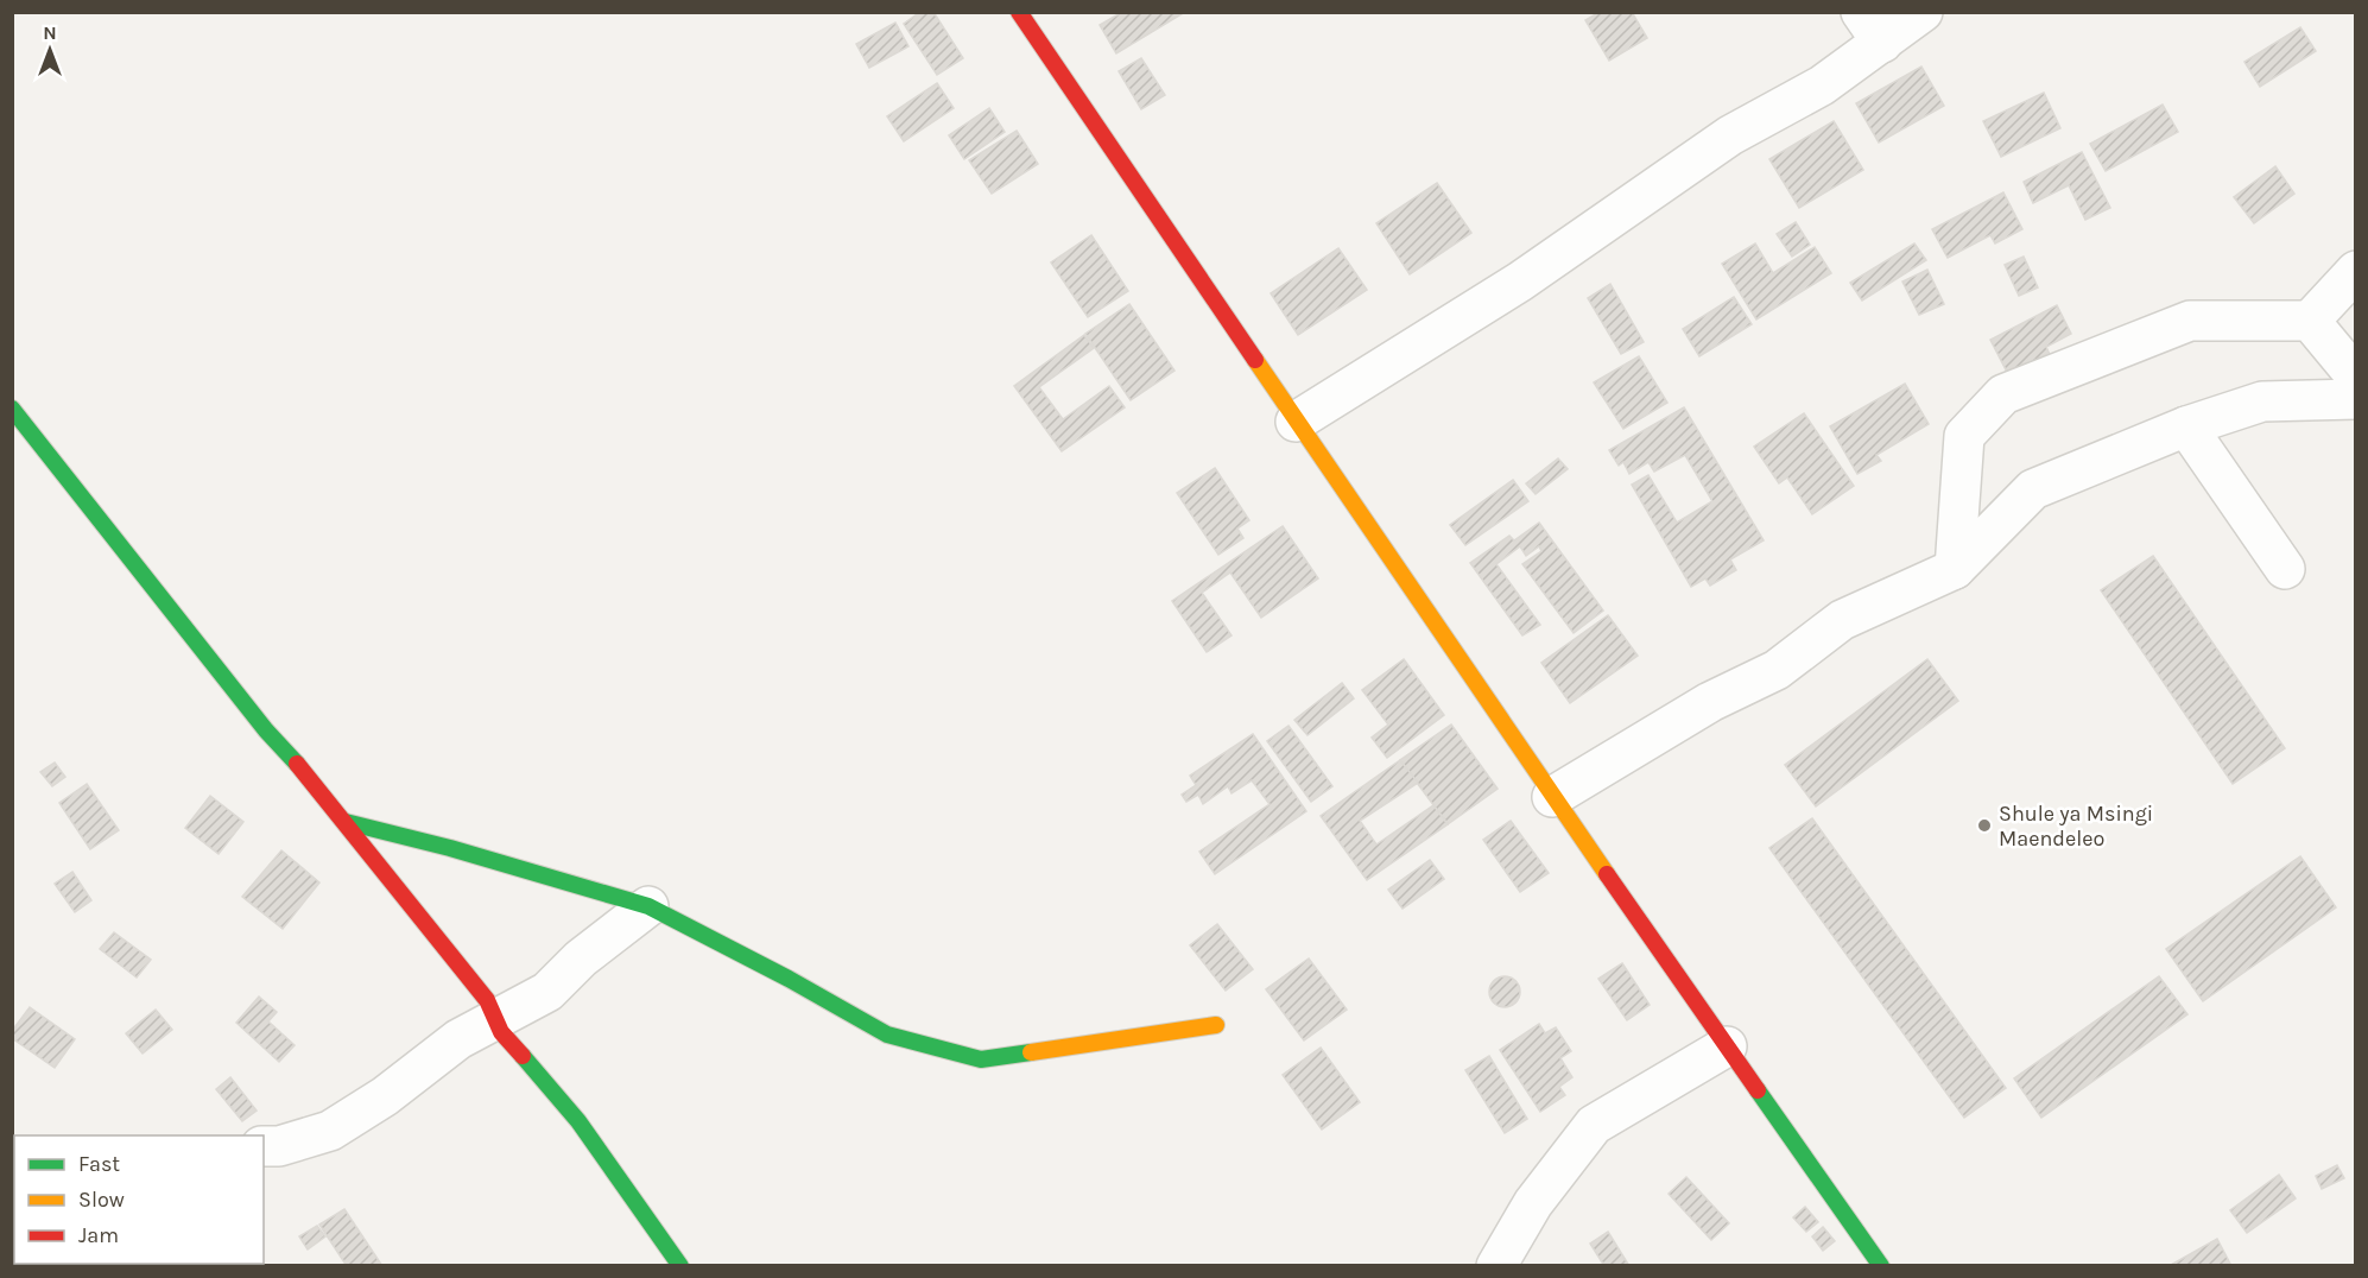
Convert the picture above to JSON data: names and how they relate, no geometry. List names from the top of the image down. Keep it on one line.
{"places":["Shule ya Msingi Maendeleo"],"legend":["Fast","Slow","Jam"],"north":"top"}
